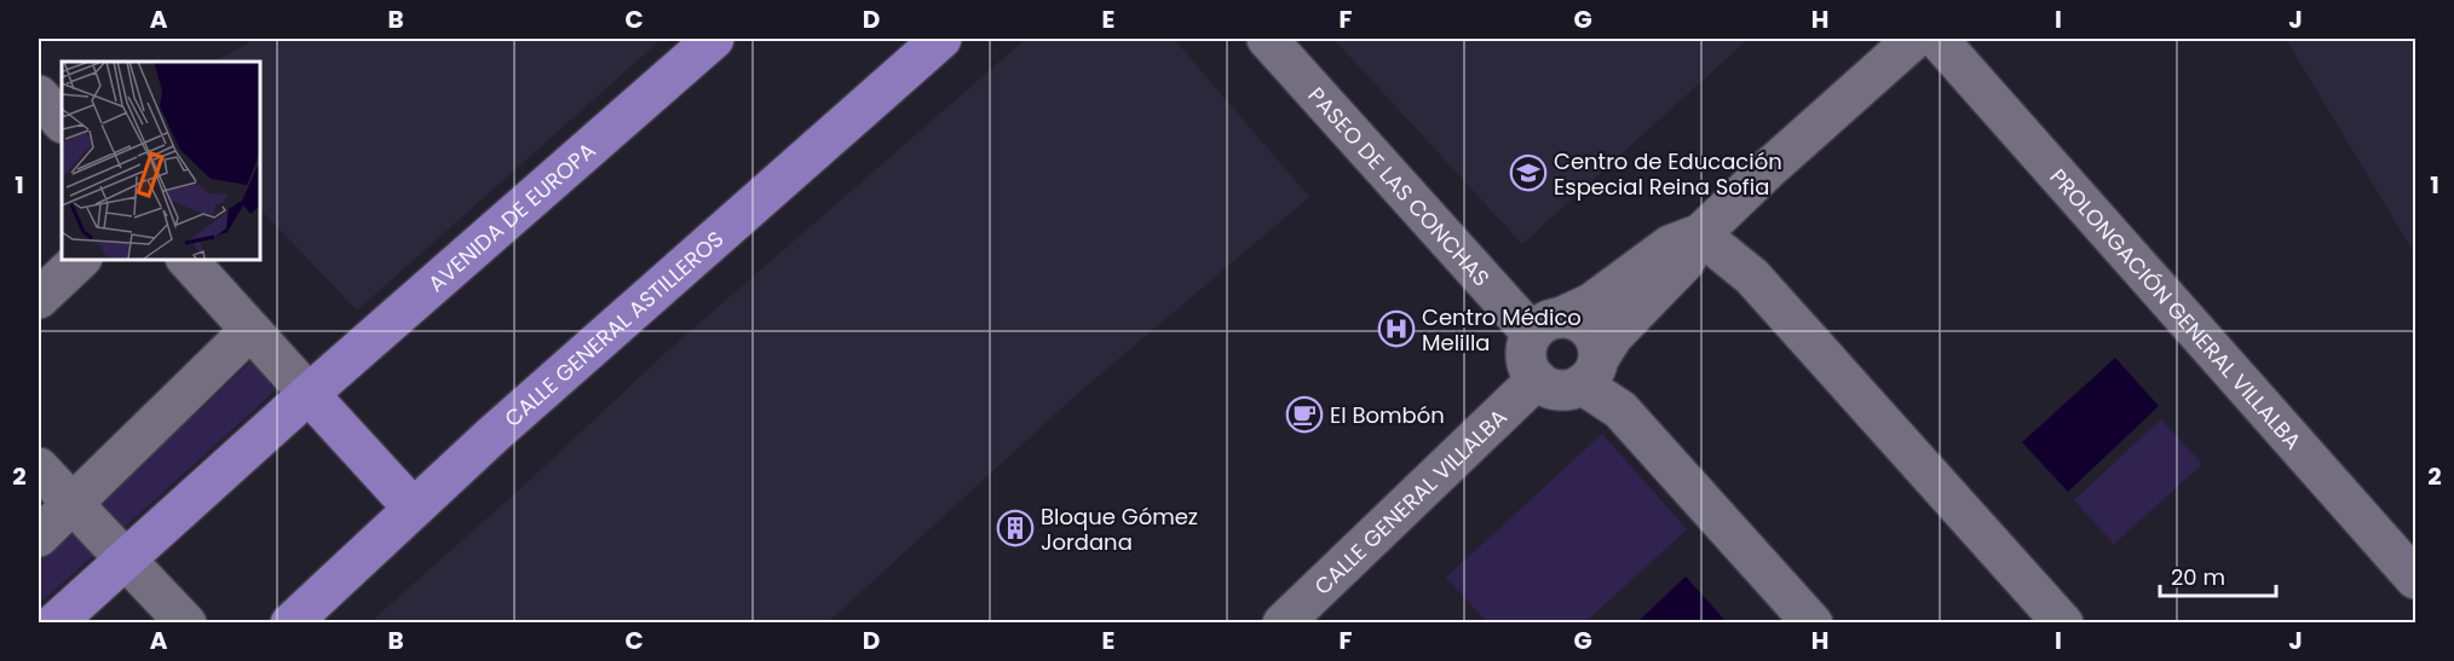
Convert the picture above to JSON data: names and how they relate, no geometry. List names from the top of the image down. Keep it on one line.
{"streets":{"main road":["AVENIDA DE EUROPA","CALLE GENERAL ASTILLEROS"],"street":["PASEO DE LAS CONCHAS","PROLONGACIÓN GENERAL VILLALBA","CALLE GENERAL VILLALBA"]},"crossings":[["PASEO DE LAS CONCHAS","CALLE GENERAL VILLALBA"]],"places":{"school or university":["Centro de Educación Especial Reina Sofia"],"hospital":["Centro Médico Melilla"],"cafe":["El Bombón"],"building":["Bloque Gómez Jordana"]},"scale_bar":"20 m","grid":{"columns":["A","B","C","D","E","F","G","H","I","J"],"rows":["1","2"]}}
